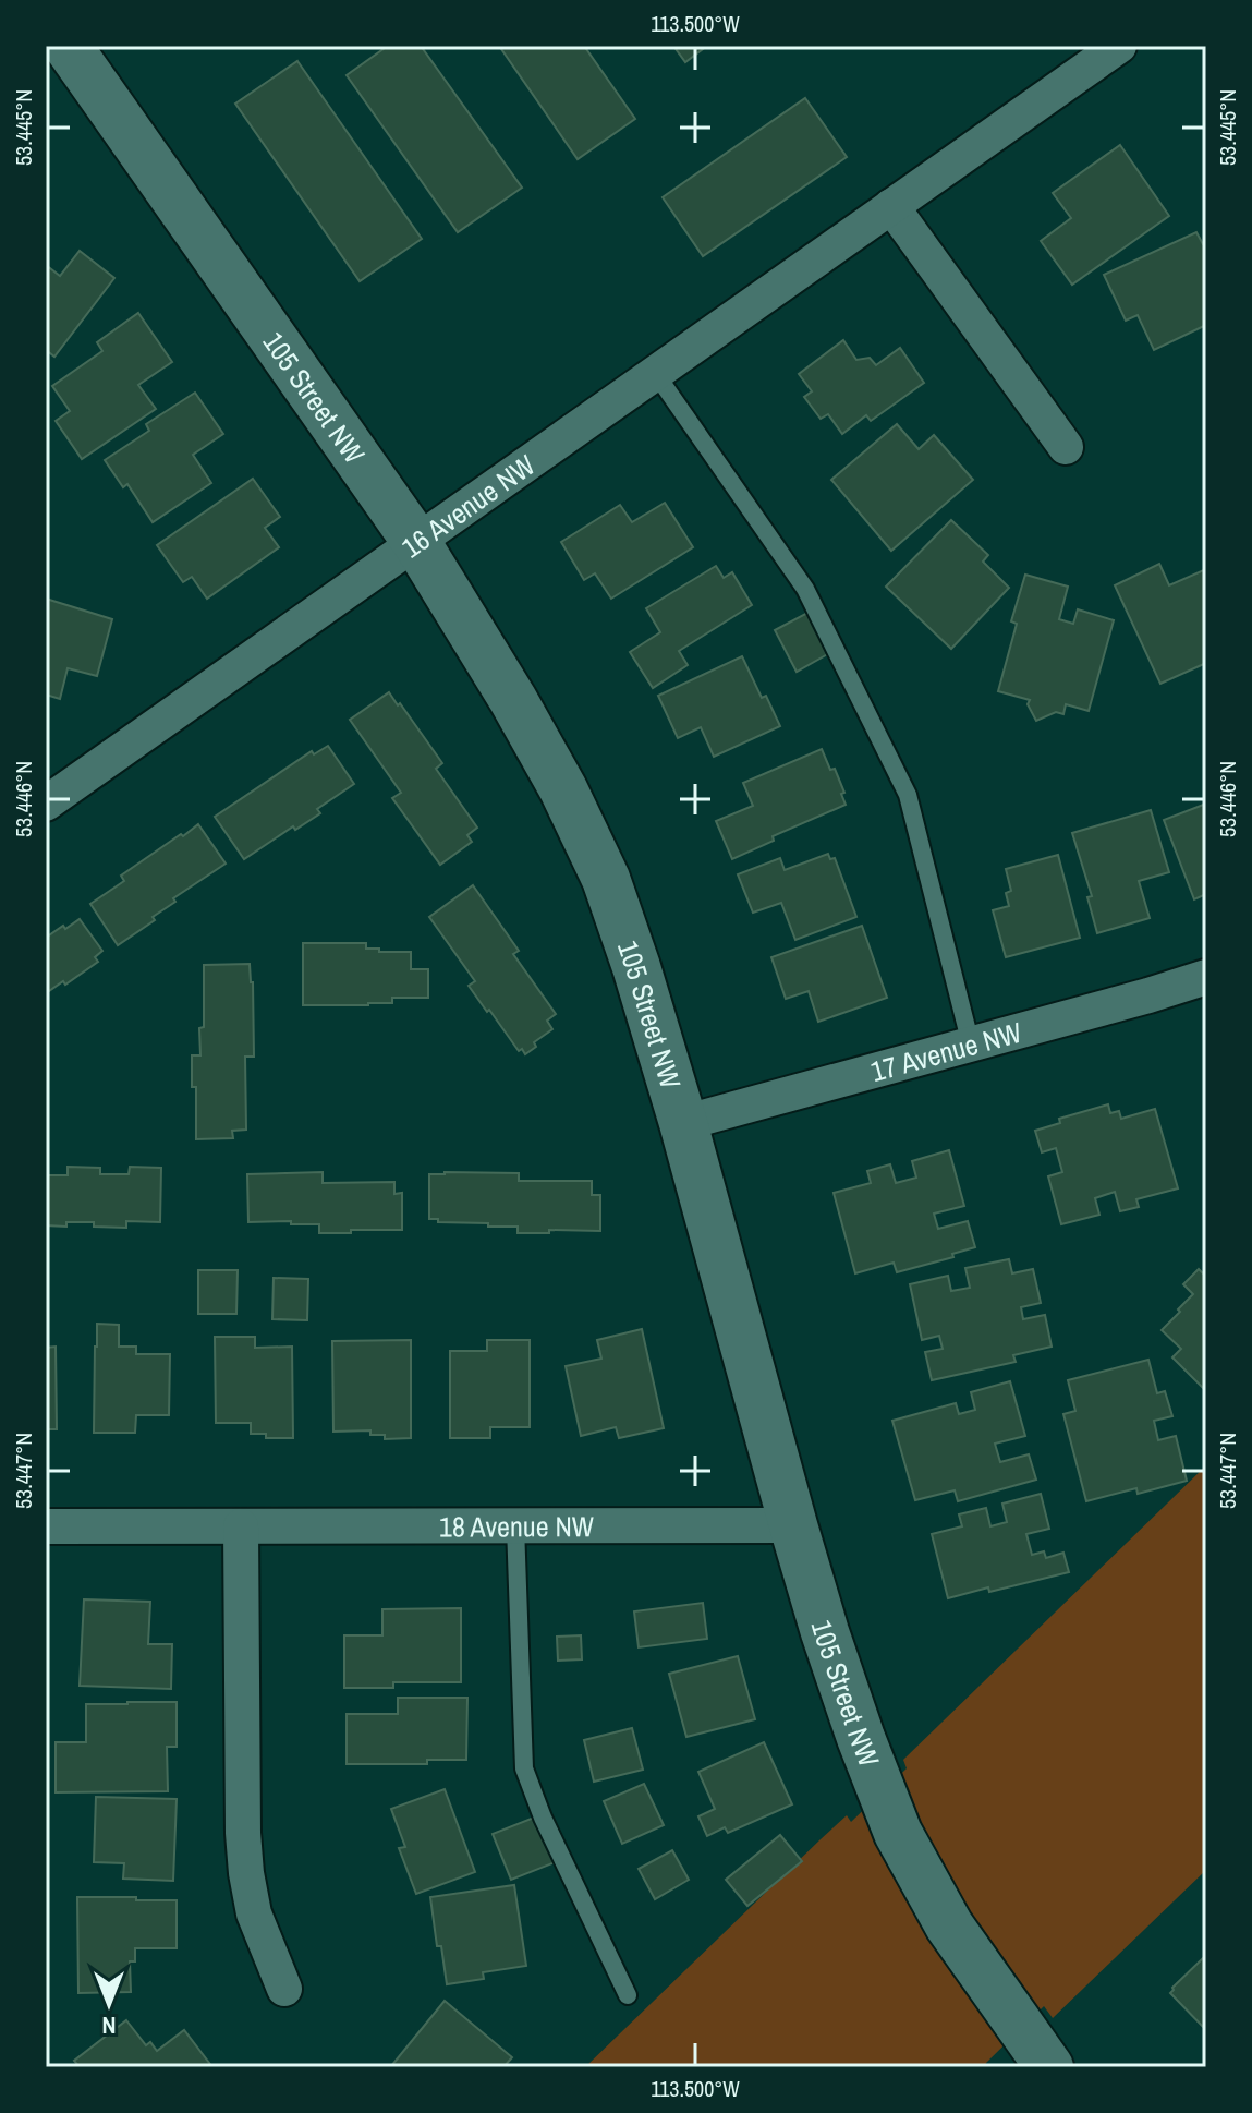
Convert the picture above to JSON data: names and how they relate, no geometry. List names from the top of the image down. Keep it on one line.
{"streets":{"street":["105 Street NW","16 Avenue NW","17 Avenue NW","18 Avenue NW"]},"crossings":[["105 Street NW","16 Avenue NW"],["105 Street NW","17 Avenue NW"],["105 Street NW","18 Avenue NW"]],"north":"bottom","coordinates":["113.500°W","53.445°N","53.446°N","53.447°N"]}
